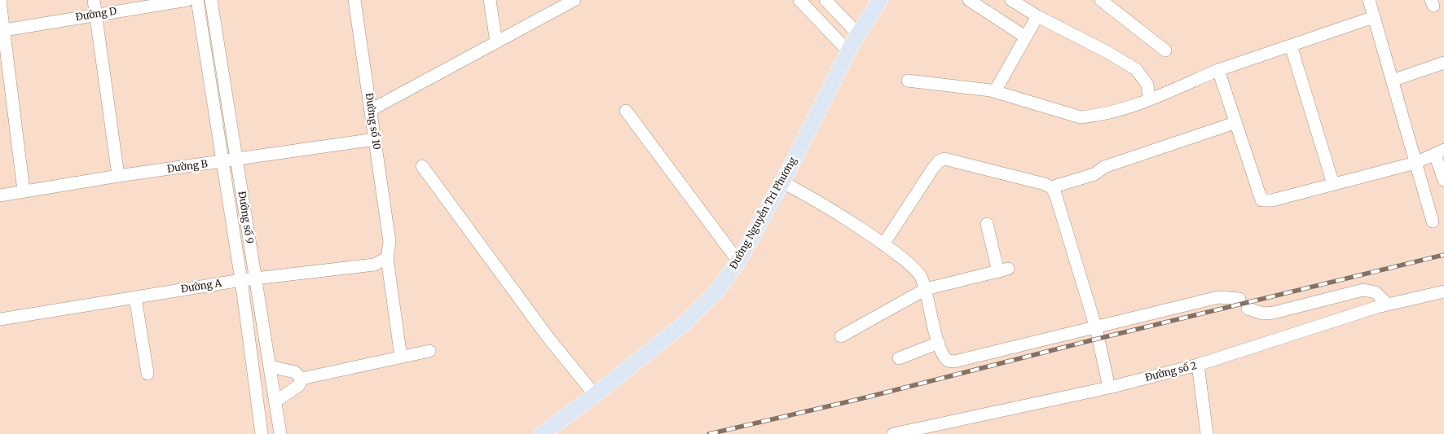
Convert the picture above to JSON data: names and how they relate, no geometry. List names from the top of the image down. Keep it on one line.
{"streets":{"main road":["Đường Nguyễn Tri Phương"],"street":["Đường D","Đường số 10","Đường B","Đường số 9","Đường A","Đường số 2"]},"crossings":[["Đường số 10","Đường B"],["Đường số 10","Đường A"],["Đường B","Đường số 9"],["Đường số 9","Đường A"]]}
